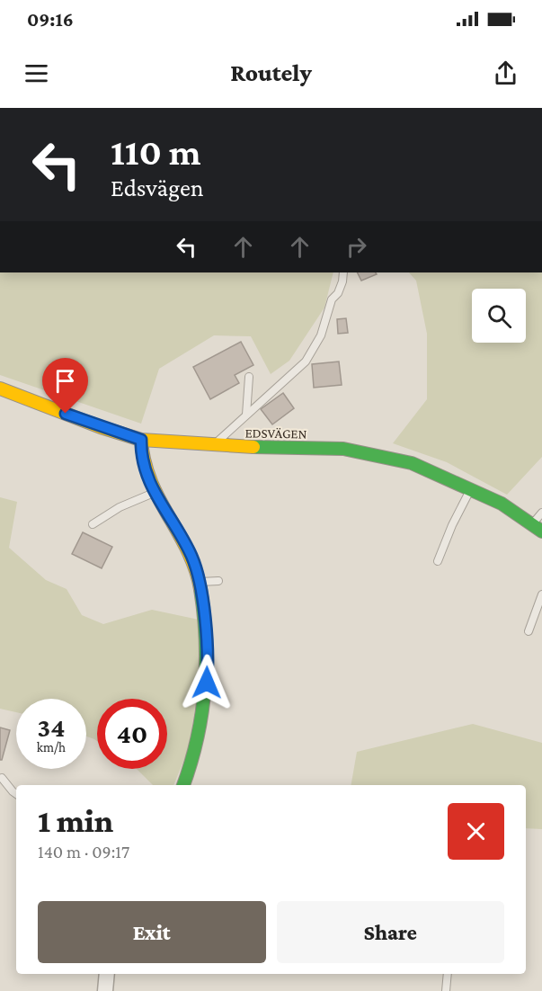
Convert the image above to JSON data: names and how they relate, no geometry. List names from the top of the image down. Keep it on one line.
{"streets":{"street":["EDSVÄGEN"]},"page":{"status":"09:16","header":"Routely","turn":["110 m","Edsvägen"],"speed":"34 km/h","limit":"40","heading":["1 min","140 m · 09:17"],"buttons":["Exit","Share"]}}
